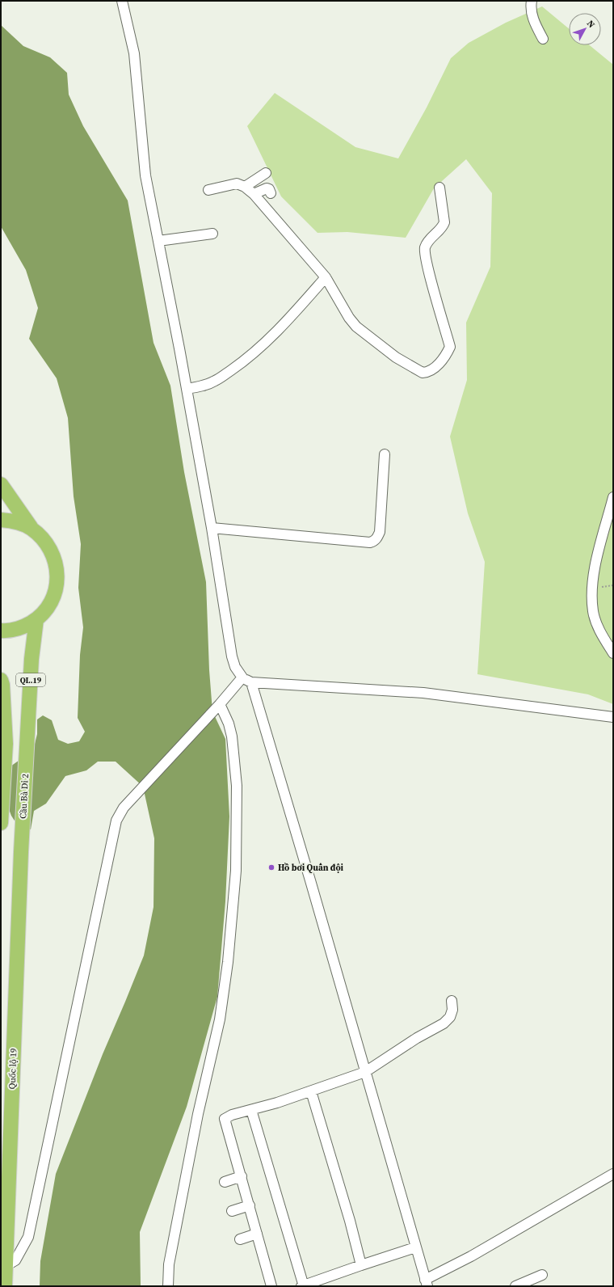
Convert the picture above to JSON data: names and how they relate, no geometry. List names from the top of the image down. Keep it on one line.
{"streets":{"highway":["QL.19","Cầu Bà Di 2","Quốc lộ 19"]},"crossings":[["Cầu Bà Di 2","Quốc lộ 19"]],"places":["Hồ bơi Quân đội"],"north":"top right"}
